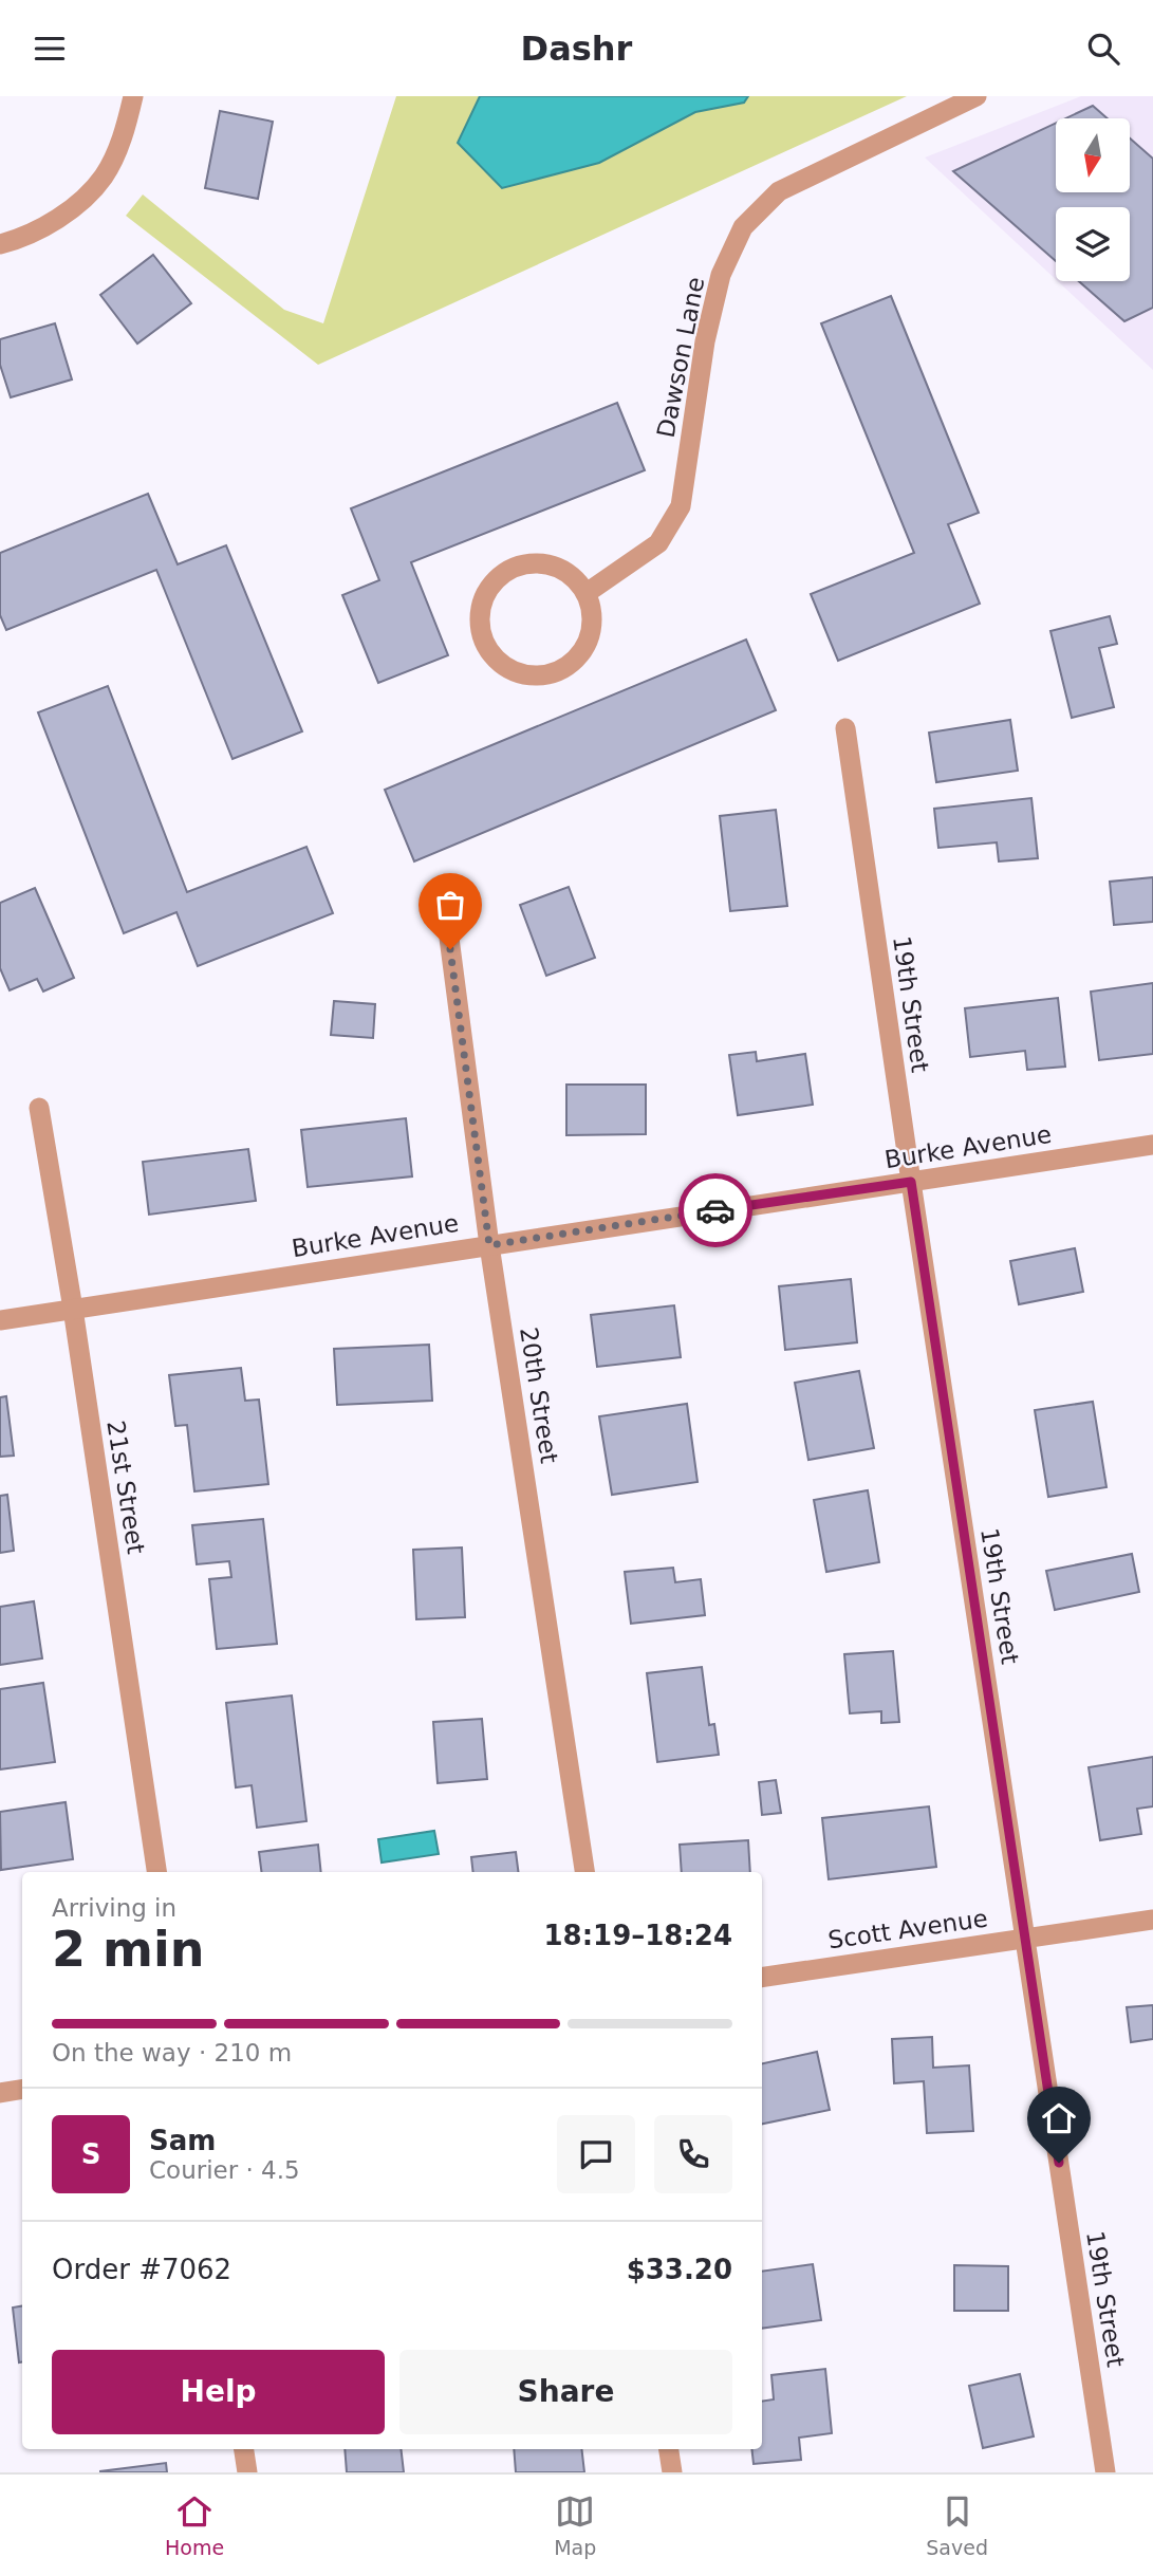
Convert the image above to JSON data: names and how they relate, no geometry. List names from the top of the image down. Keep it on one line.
{"streets":{"street":["Dawson Lane","19th Street","Burke Avenue","20th Street","21st Street","Scott Avenue"]},"crossings":[["19th Street","Burke Avenue"],["19th Street","Scott Avenue"],["Burke Avenue","20th Street"],["Burke Avenue","21st Street"]],"north":"bottom","page":{"header":"Dashr","heading":["2 min","Arriving in","18:19–18:24"],"panel":["Sam","Courier · 4.5","Order #7062","$33.20"],"bar":"On the way · 210 m","round":"S","buttons":["Help","Share"],"tabs":["Home","Map","Saved"]}}
